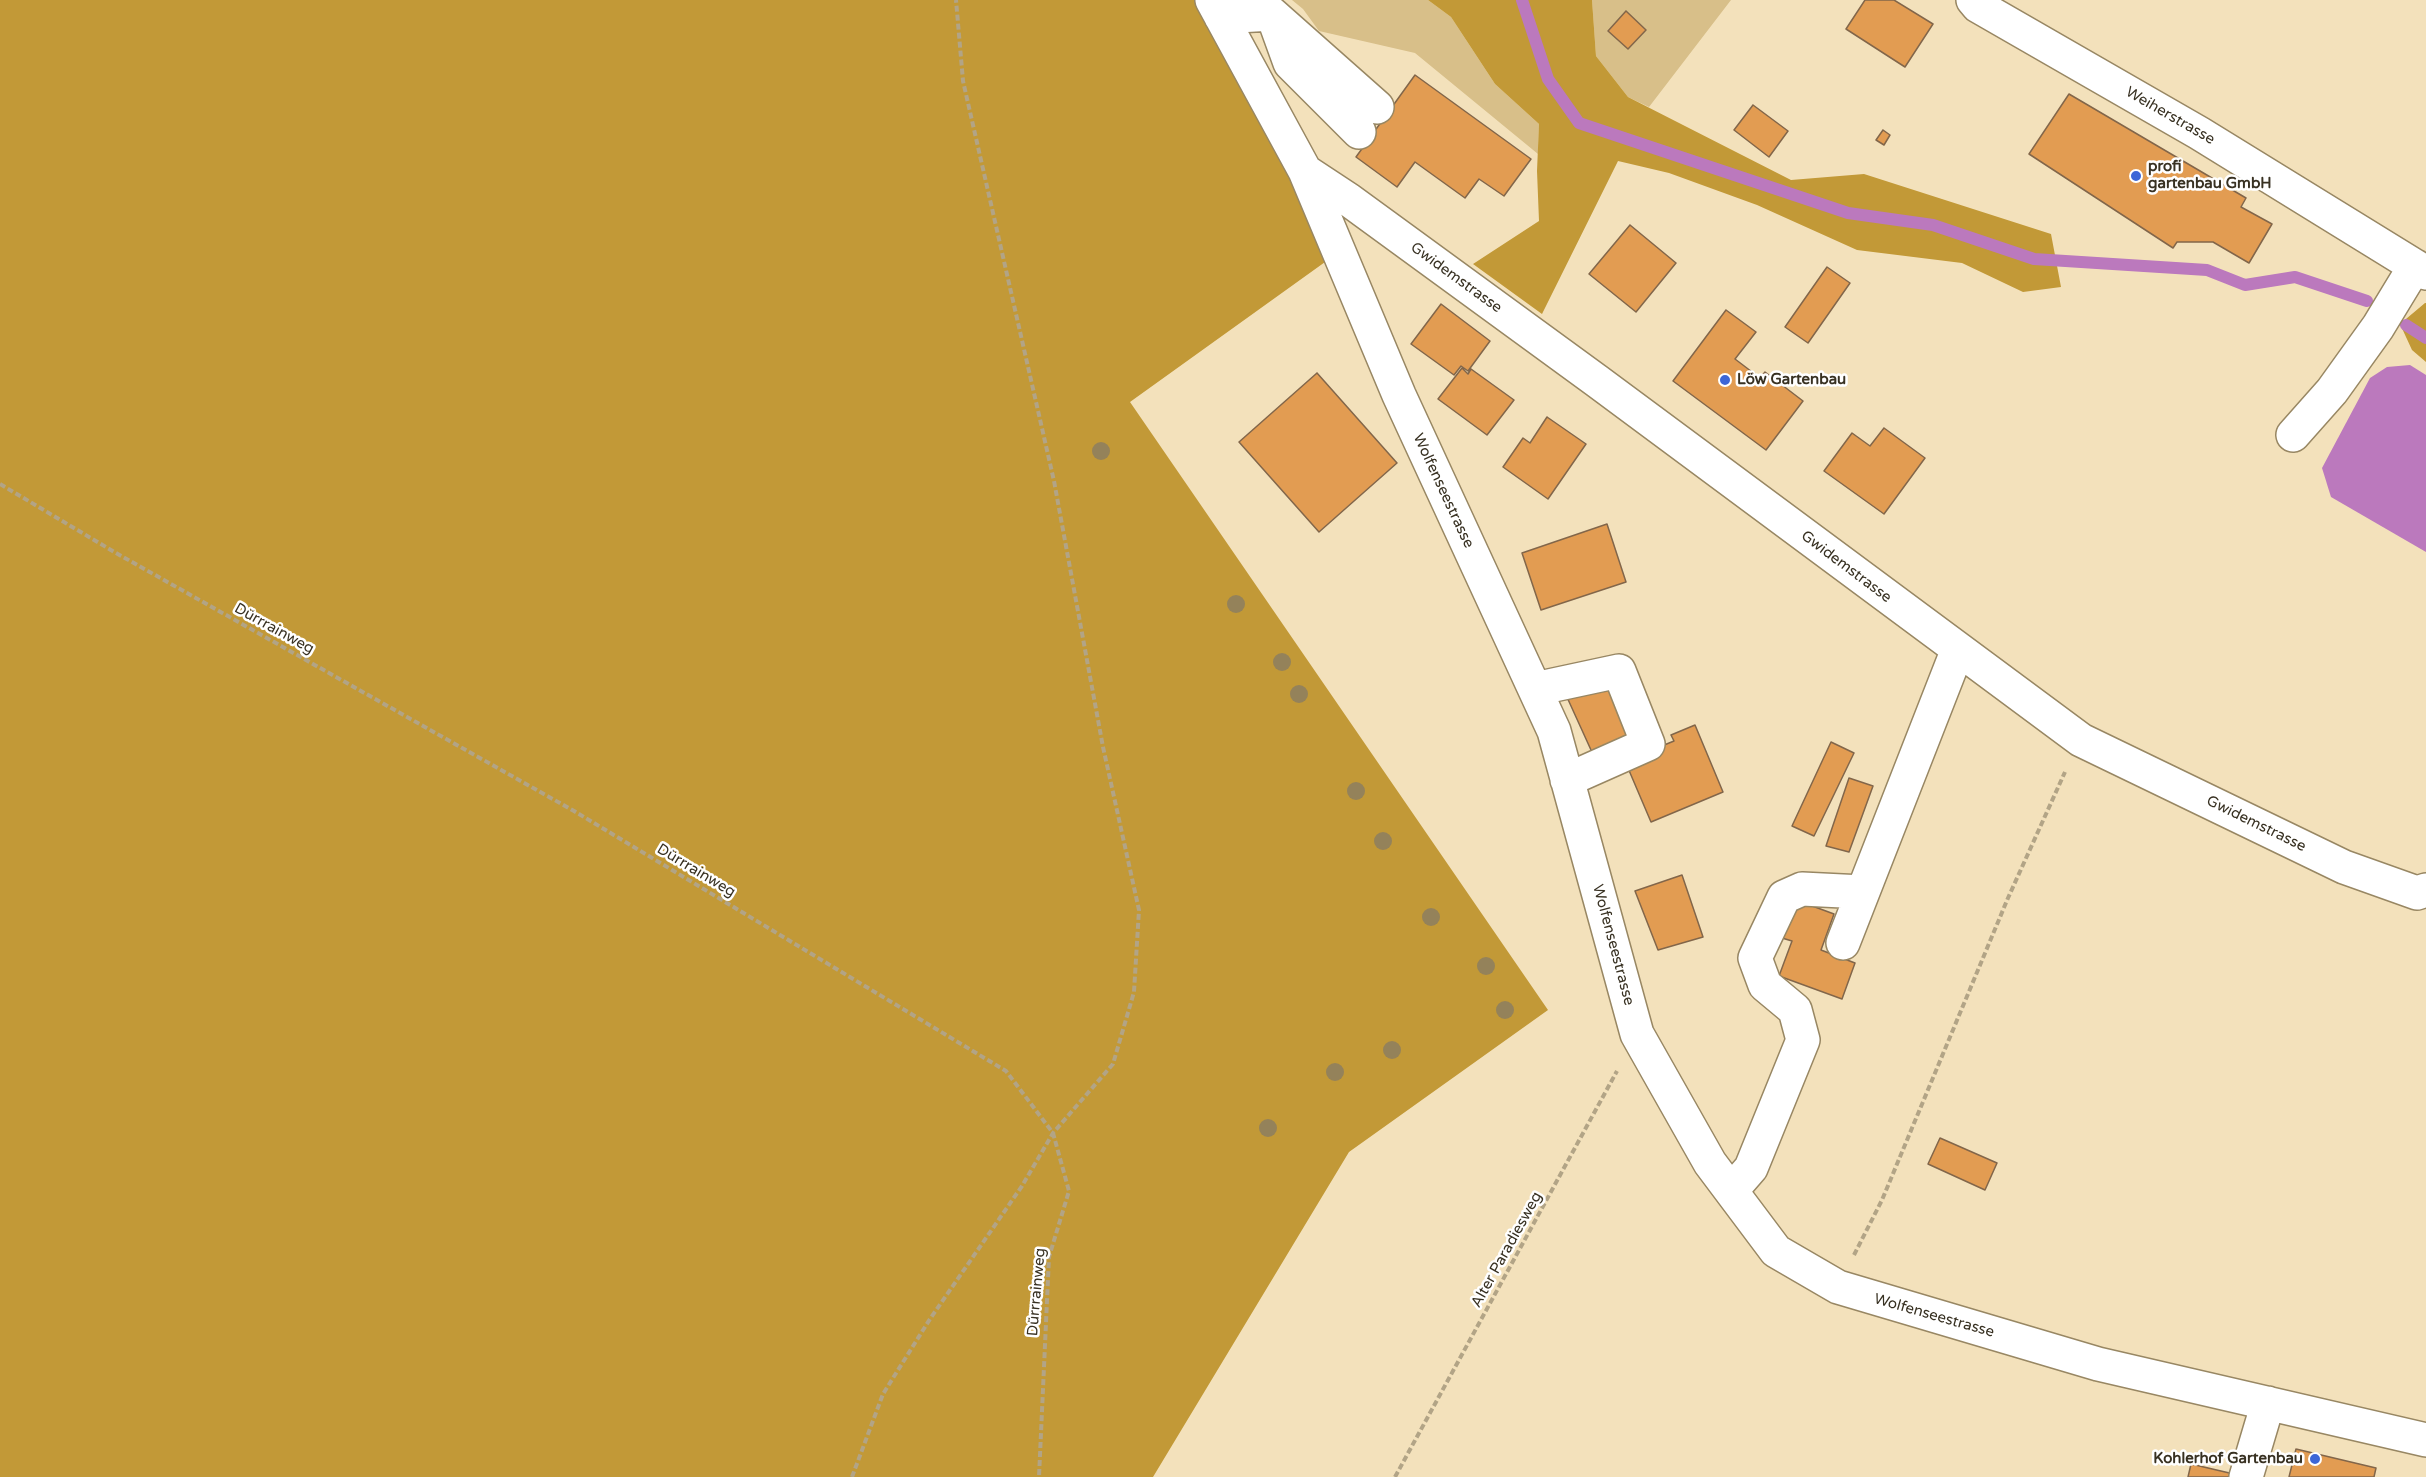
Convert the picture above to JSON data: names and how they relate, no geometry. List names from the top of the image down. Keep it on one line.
{"streets":{"street":["Weiherstrasse","Gwidemstrasse","Wolfenseestrasse"],"path":["Dürrrainweg","Alter Paradiesweg"]},"crossings":[["Gwidemstrasse","Wolfenseestrasse"],["Wolfenseestrasse","Alter Paradiesweg"]],"places":["profi gartenbau GmbH","Löw Gartenbau","Kohlerhof Gartenbau"]}
